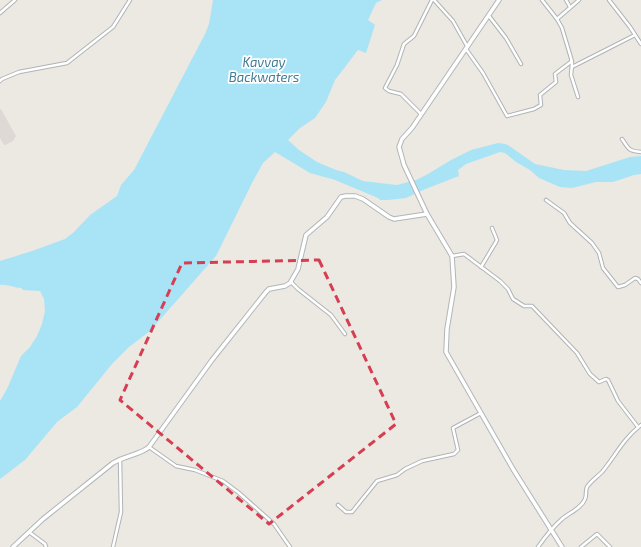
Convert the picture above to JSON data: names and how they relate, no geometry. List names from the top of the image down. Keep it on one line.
{"water":["Kavvay Backwaters"]}
